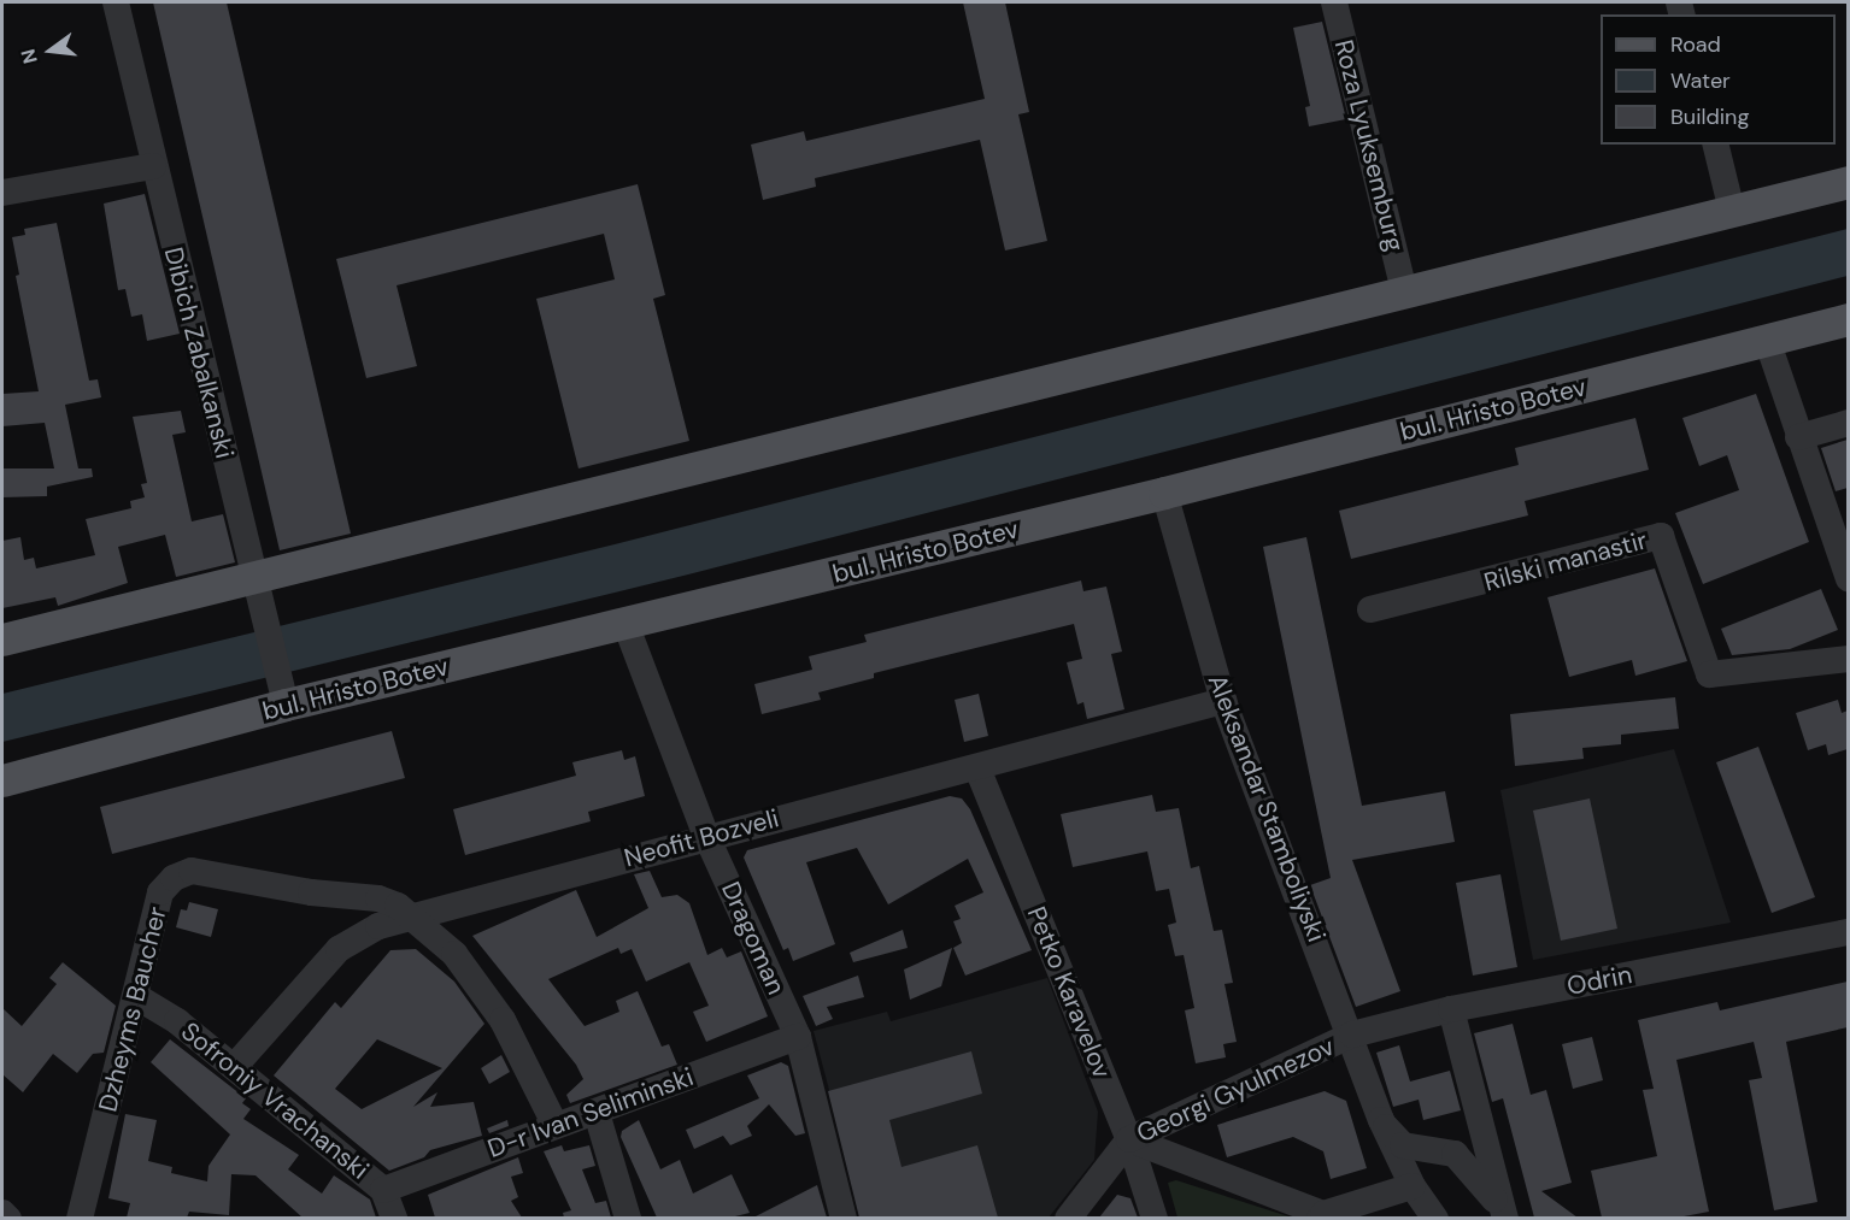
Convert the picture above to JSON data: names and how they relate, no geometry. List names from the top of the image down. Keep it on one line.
{"streets":{"main road":["bul. Hristo Botev"],"street":["Roza Lyuksemburg","Dibich Zabalkanski","Rilski manastir","Aleksandar Stamboliyski","Neofit Bozveli","Dragoman","Odrin","Petko Karavelov","Dzheyms Baucher","Georgi Gyulmezov","Sofroniy Vrachanski","D-r Ivan Seliminski"]},"crossings":[["Dibich Zabalkanski","bul. Hristo Botev"],["bul. Hristo Botev","Aleksandar Stamboliyski"],["bul. Hristo Botev","Dragoman"],["Aleksandar Stamboliyski","Neofit Bozveli"],["Aleksandar Stamboliyski","Odrin"],["Aleksandar Stamboliyski","Georgi Gyulmezov"],["Neofit Bozveli","Dragoman"],["Neofit Bozveli","Petko Karavelov"],["Neofit Bozveli","Dzheyms Baucher"],["Neofit Bozveli","Sofroniy Vrachanski"],["Dragoman","D-r Ivan Seliminski"],["Odrin","Georgi Gyulmezov"],["Petko Karavelov","Georgi Gyulmezov"],["Dzheyms Baucher","Sofroniy Vrachanski"],["Dzheyms Baucher","D-r Ivan Seliminski"],["Sofroniy Vrachanski","D-r Ivan Seliminski"]],"legend":["Road","Water","Building"],"north":"left"}
